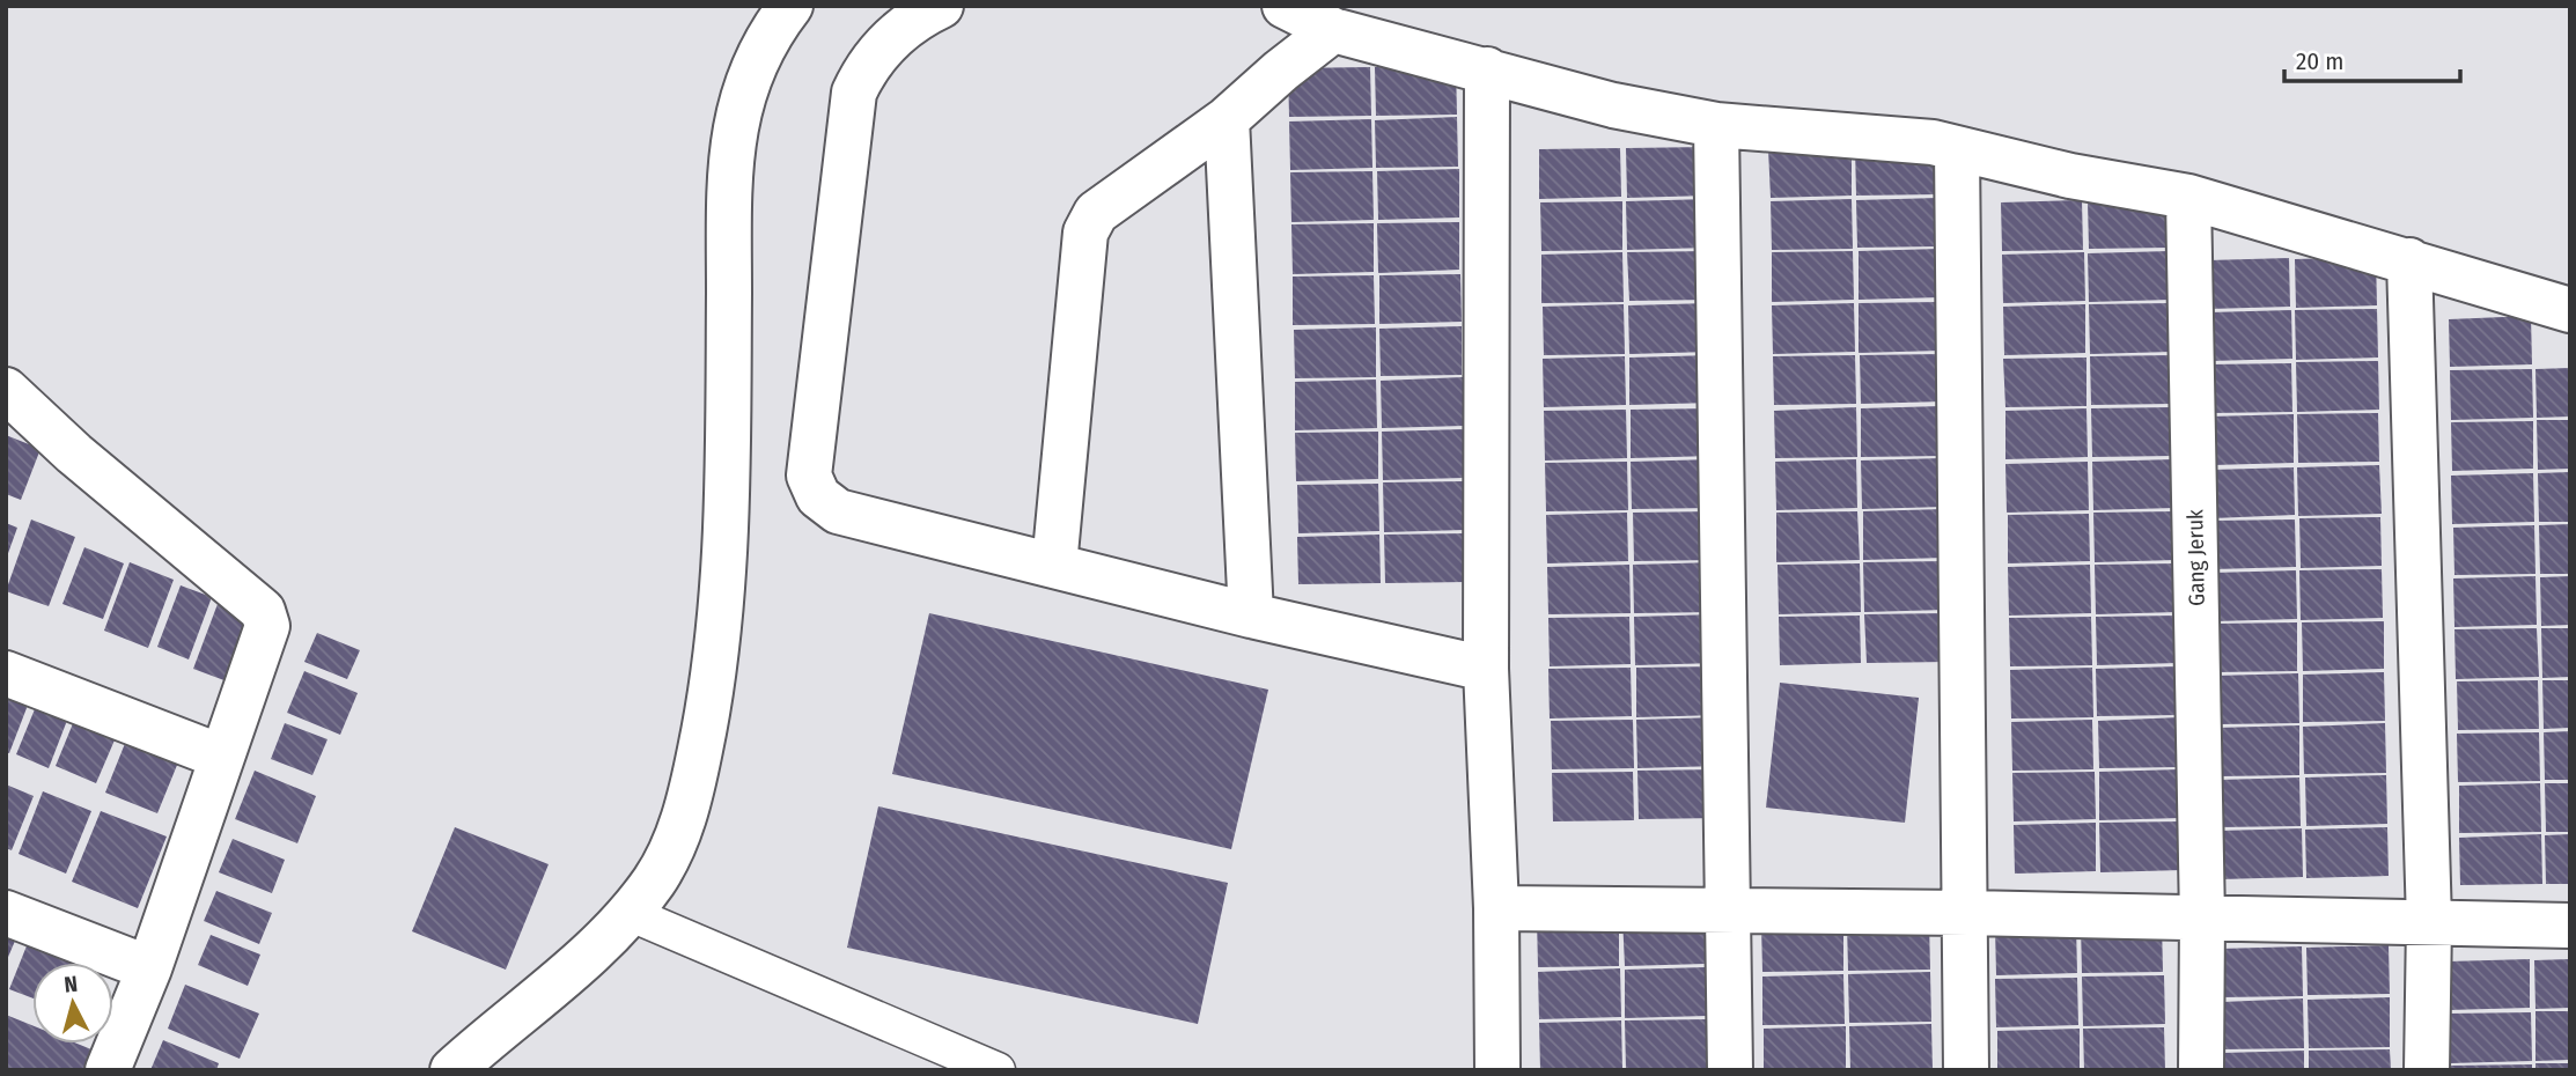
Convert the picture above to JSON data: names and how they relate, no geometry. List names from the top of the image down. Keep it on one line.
{"streets":{"street":["Gang Jeruk"]},"scale_bar":"20 m","north":"top"}
